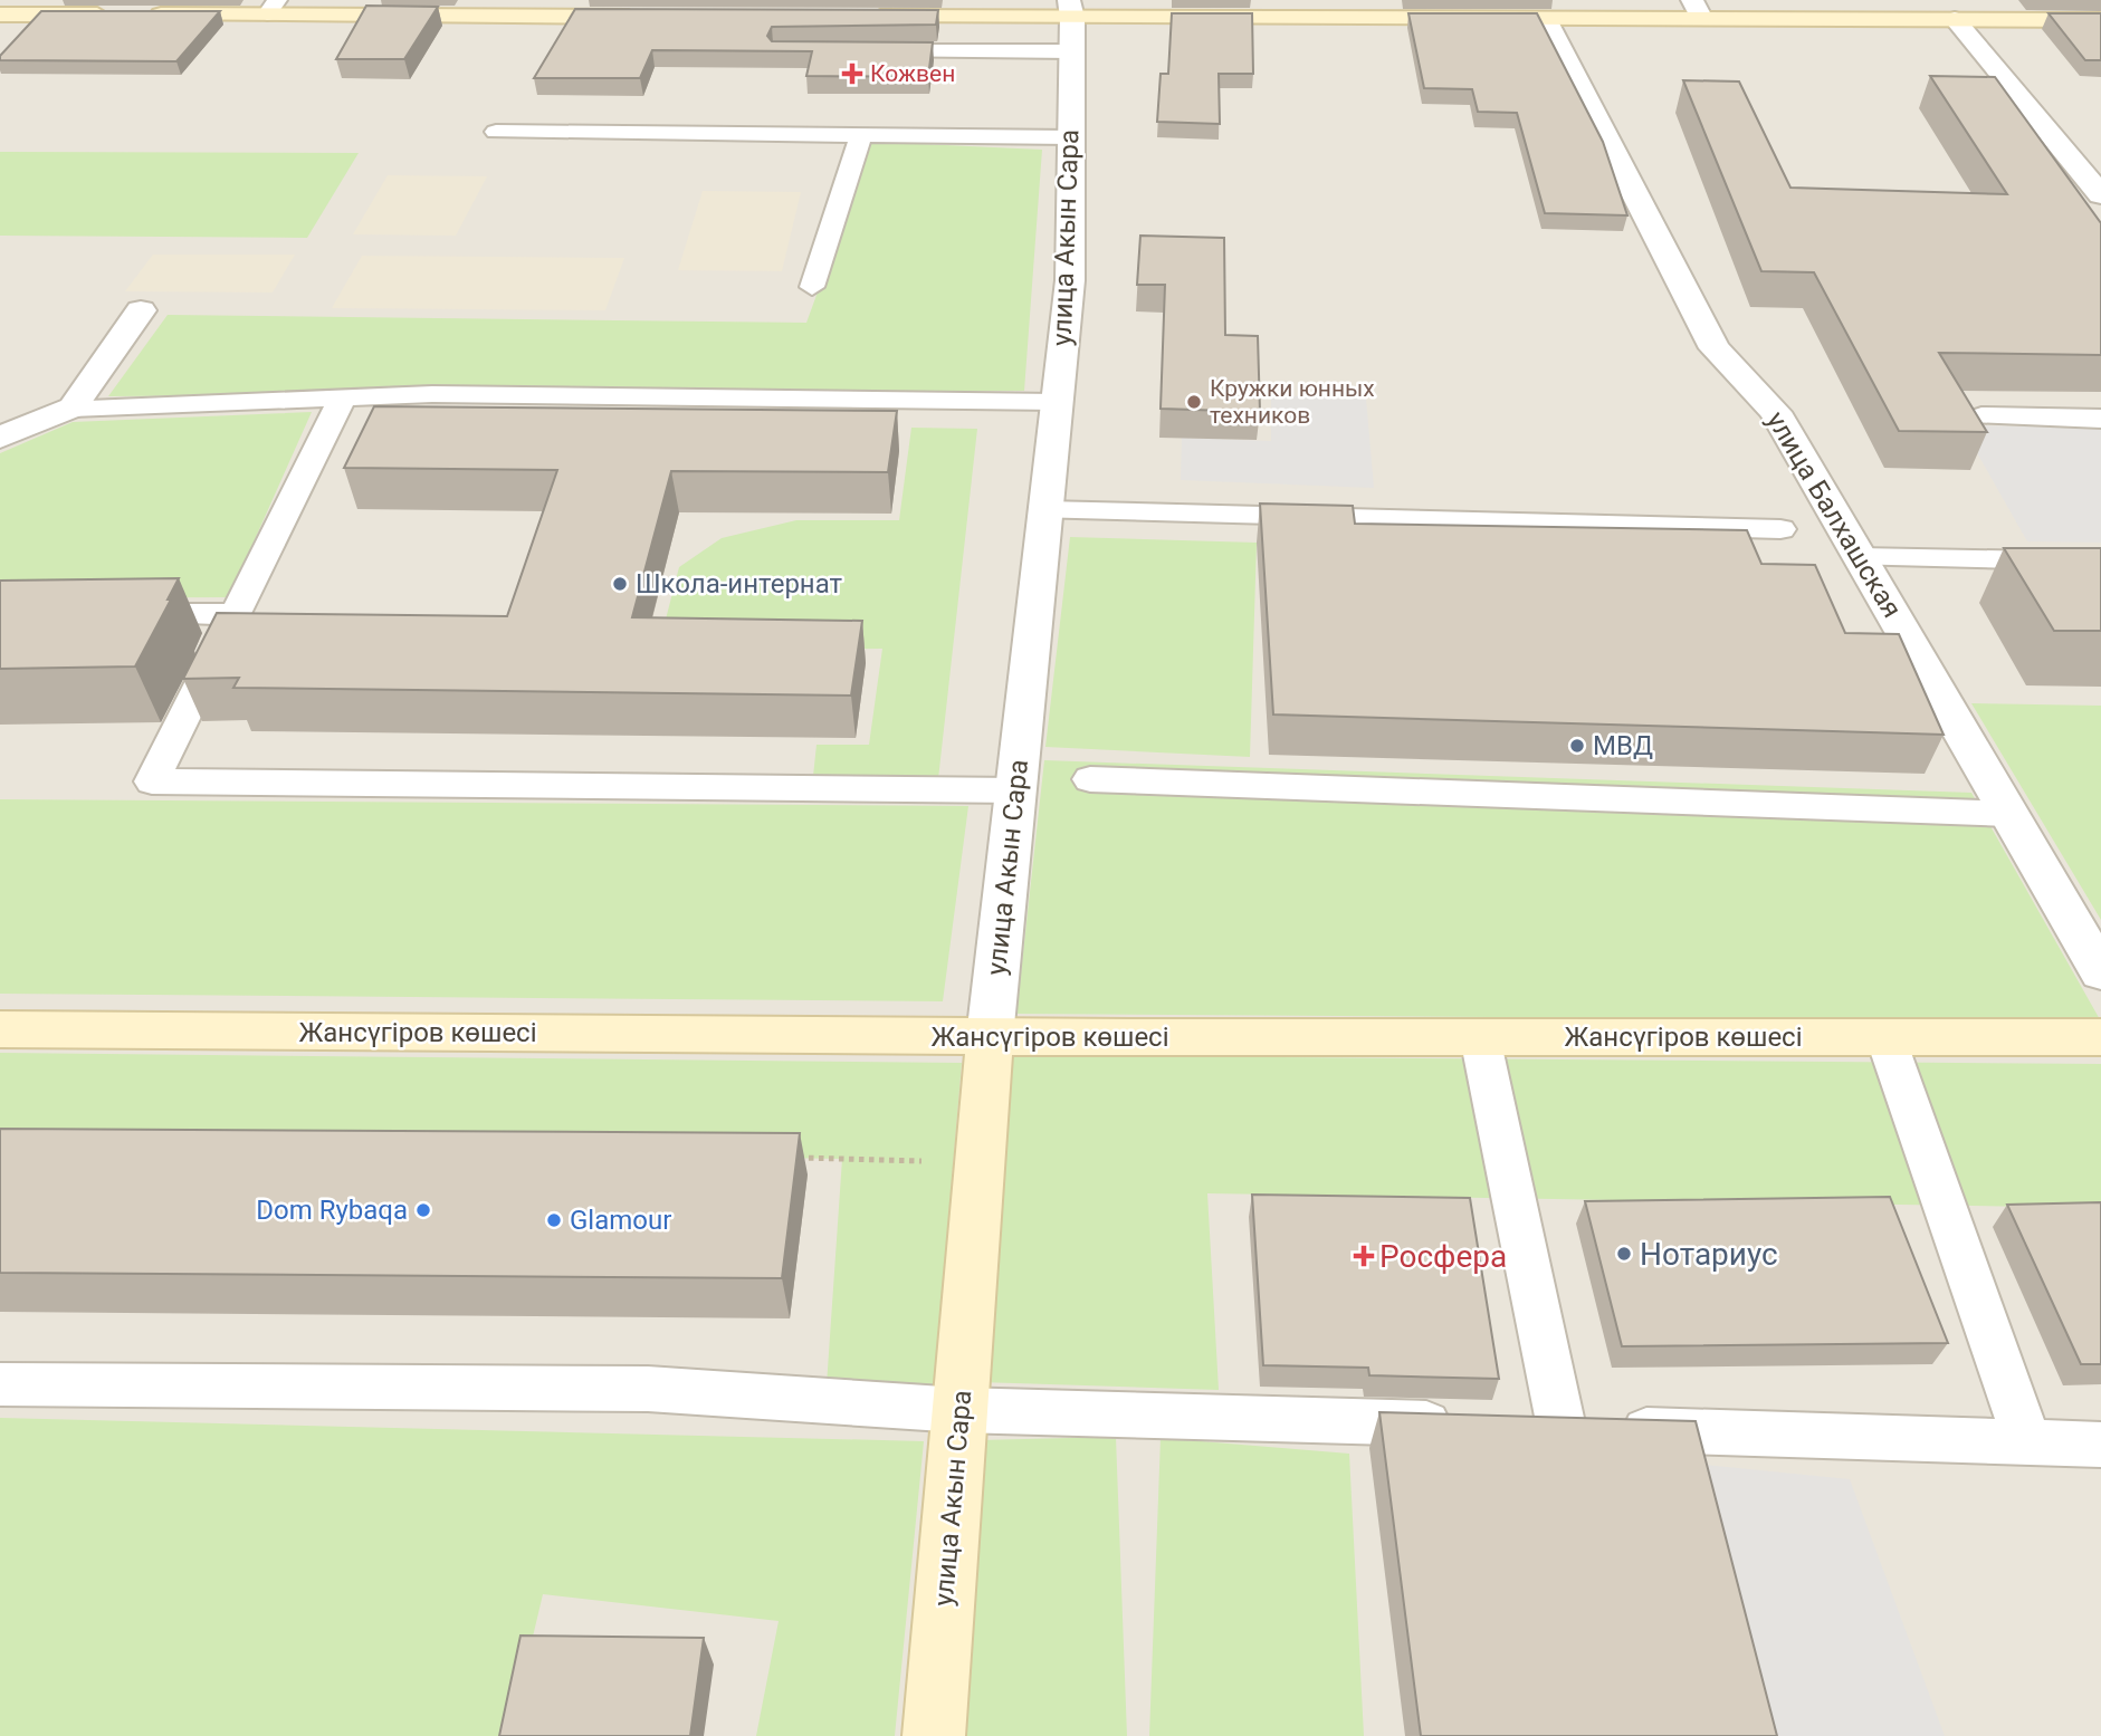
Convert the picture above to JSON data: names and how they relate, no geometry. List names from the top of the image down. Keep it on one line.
{"streets":{"street":["улица Акын Сара","улица Балхашская","Жансүгіров көшесі"]},"crossings":[["улица Акын Сара","Жансүгіров көшесі"]],"places":{"health":["Кожвен","Росфера"],"other":["Кружки юнных техников","Школа-интернат","МВД","Dom Rybaqa","Glamour","Нотариус"]}}
